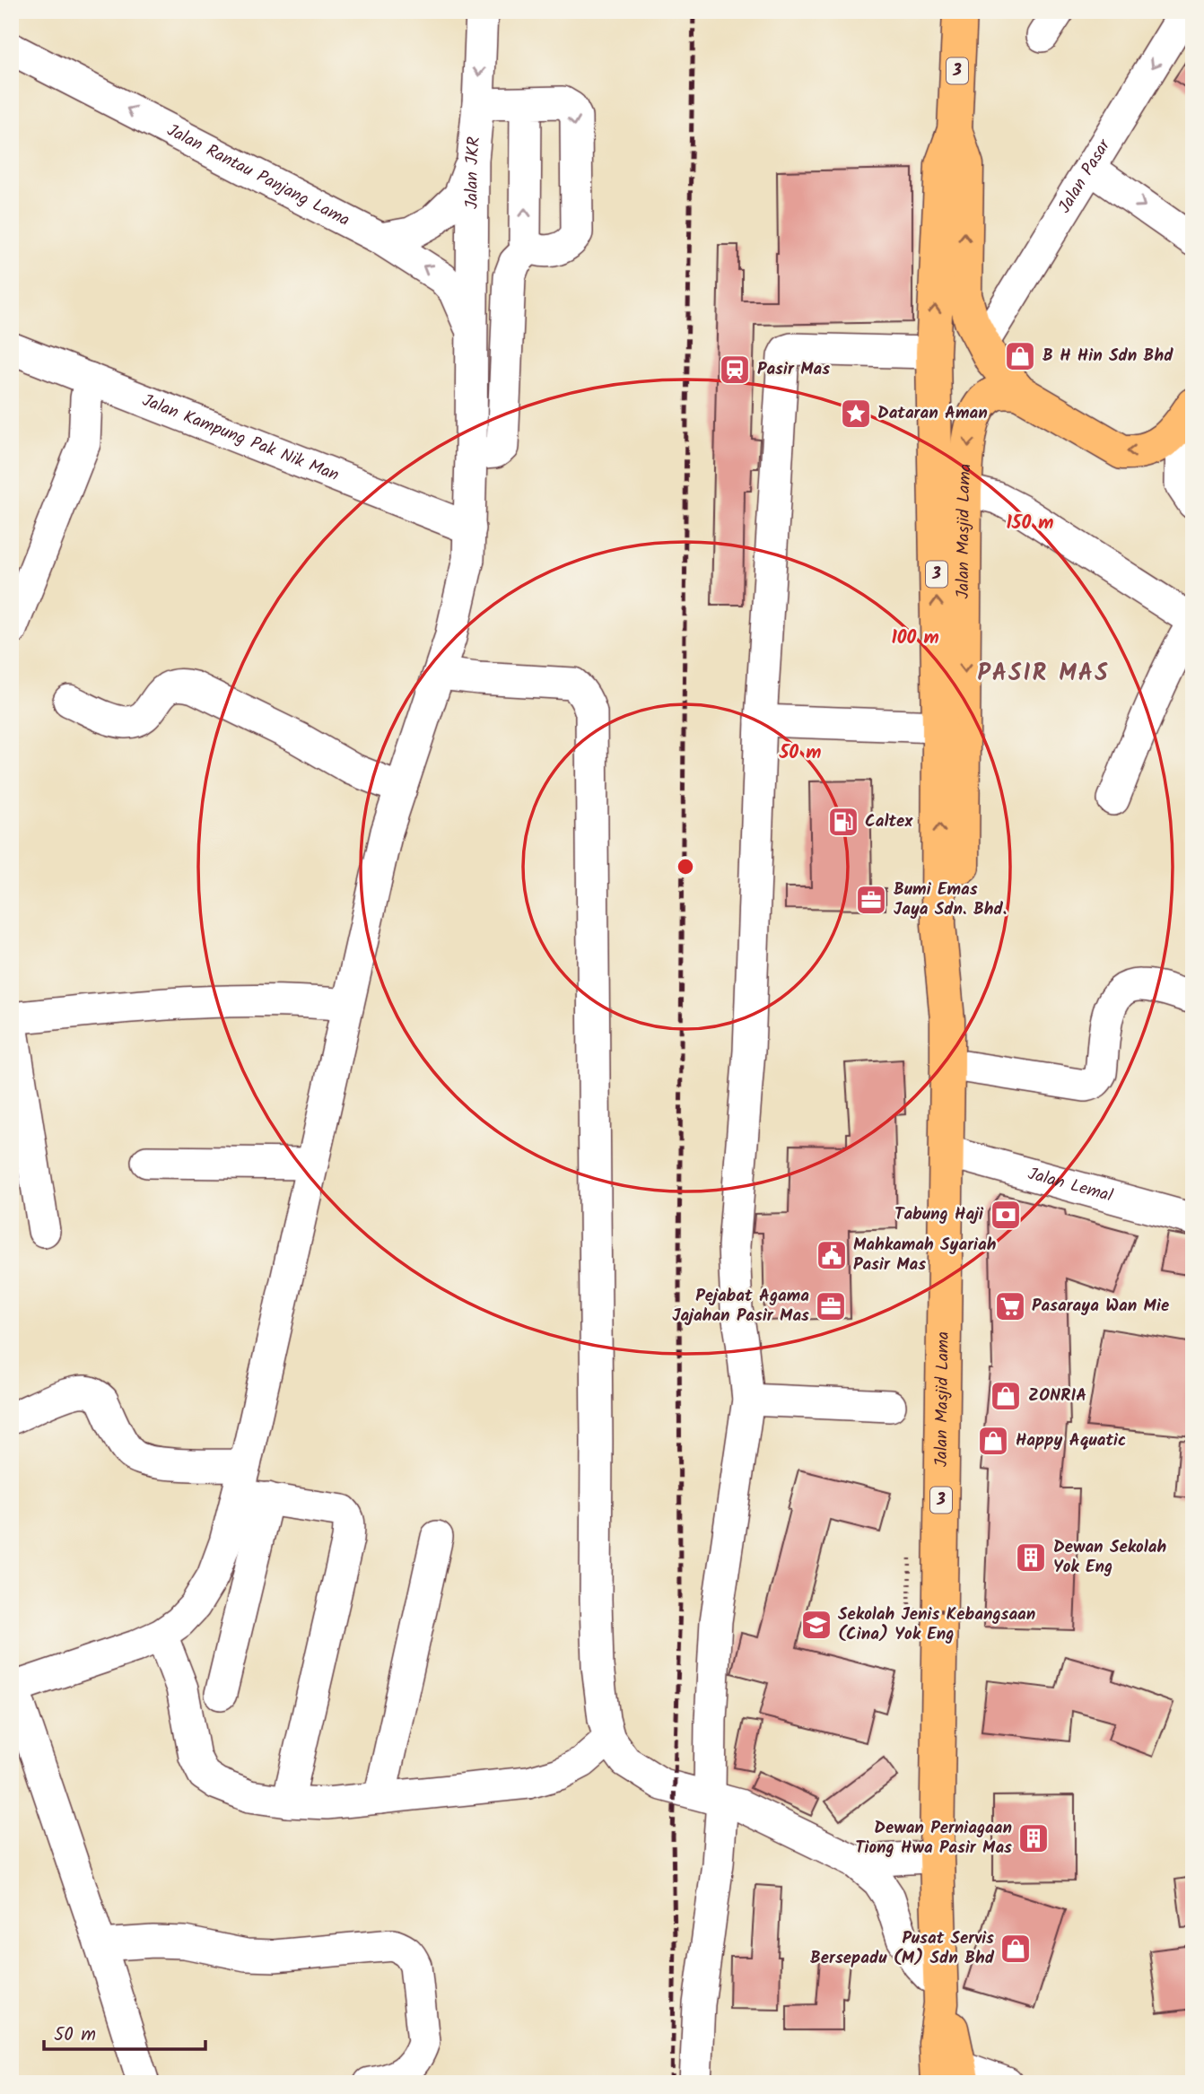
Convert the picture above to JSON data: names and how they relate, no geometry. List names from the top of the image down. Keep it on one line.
{"streets":{"highway":["3","Jalan Masjid Lama"],"street":["Jalan JKR","Jalan Rantau Panjang Lama","Jalan Pasar","Jalan Kampung Pak Nik Man","Jalan Lemal"]},"crossings":[["3","Jalan Masjid Lama"],["Jalan JKR","Jalan Rantau Panjang Lama"],["Jalan JKR","Jalan Kampung Pak Nik Man"],["Jalan Pasar","Jalan Masjid Lama"],["Jalan Masjid Lama","Jalan Lemal"]],"one_way":["Jalan Rantau Panjang Lama","Jalan Pasar"],"districts":["PASIR MAS"],"places":{"shop":["B H Hin Sdn Bhd","ZONRIA","Happy Aquatic","Pusat Servis Bersepadu (M) Sdn Bhd"],"station":["Pasir Mas"],"place":["Dataran Aman"],"fuel station":["Caltex"],"office":["Bumi Emas Jaya Sdn. Bhd.","Pejabat Agama Jajahan Pasir Mas"],"bank":["Tabung Haji"],"public building":["Mahkamah Syariah Pasir Mas"],"supermarket":["Pasaraya Wan Mie"],"building":["Dewan Sekolah Yok Eng","Dewan Perniagaan Tiong Hwa Pasir Mas"],"school or university":["Sekolah Jenis Kebangsaan (Cina) Yok Eng"]},"scale_bar":"50 m","rings":["150 m","100 m","50 m"]}
